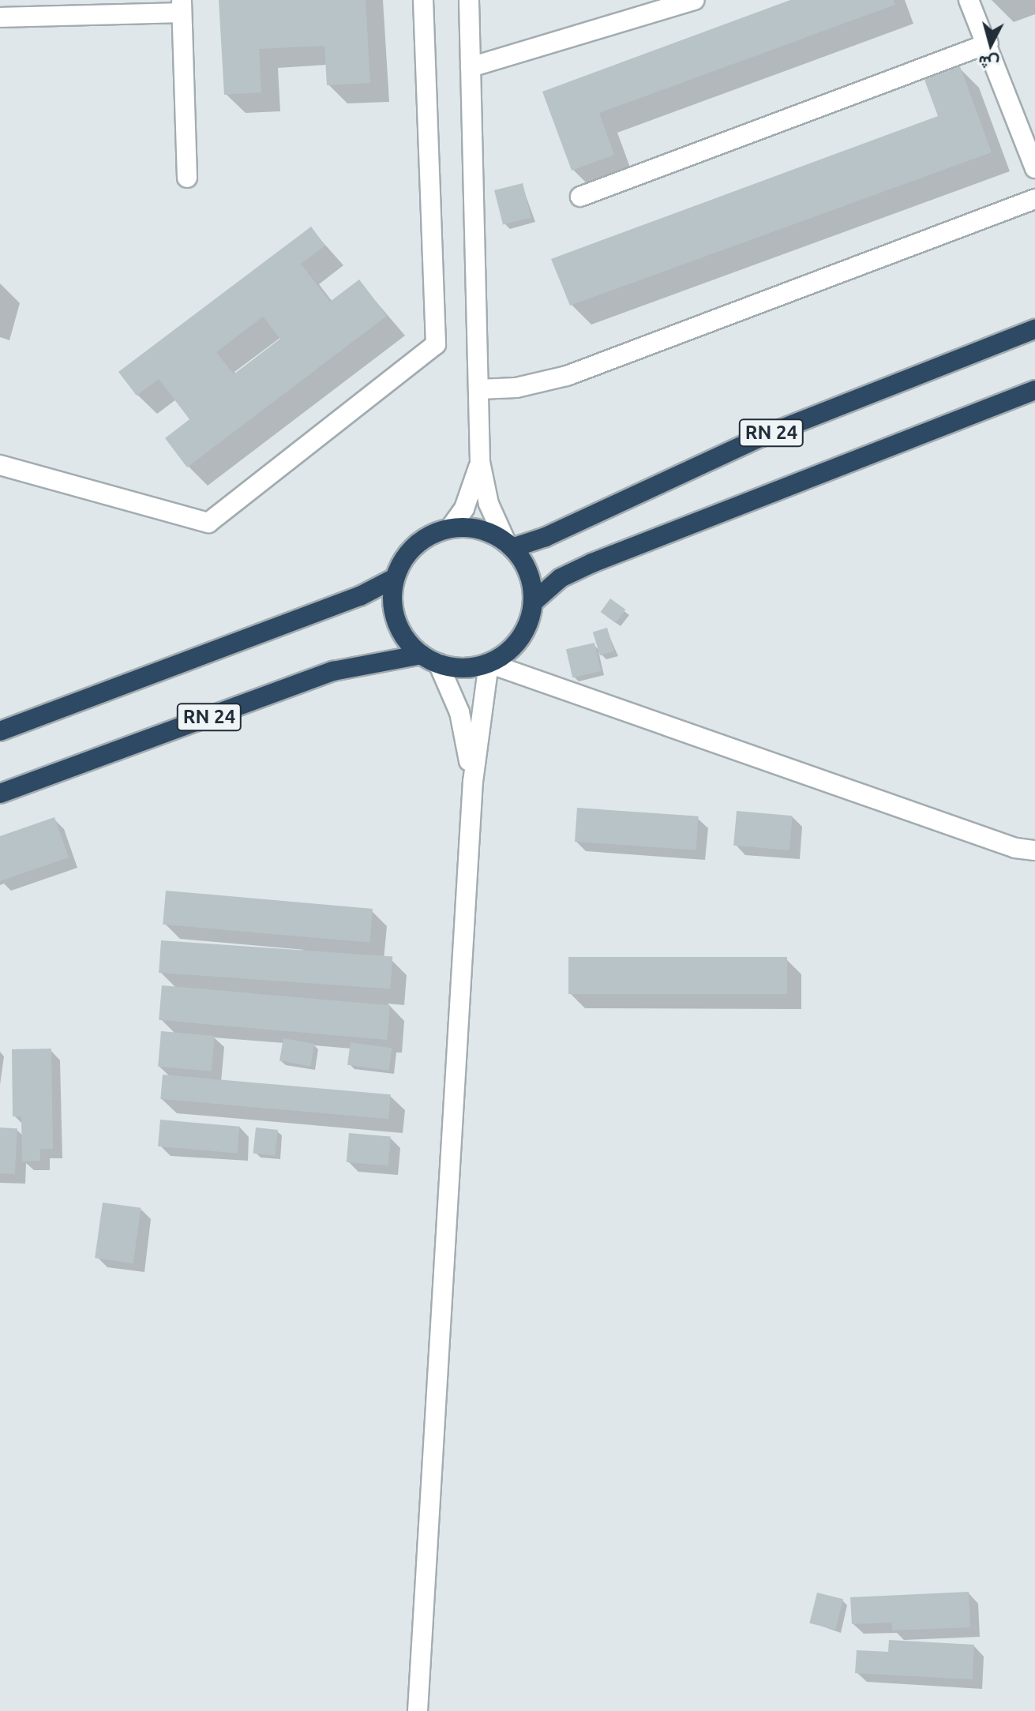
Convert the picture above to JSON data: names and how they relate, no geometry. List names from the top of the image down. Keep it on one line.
{"streets":{"highway":["RN 24"]},"north":"bottom"}
